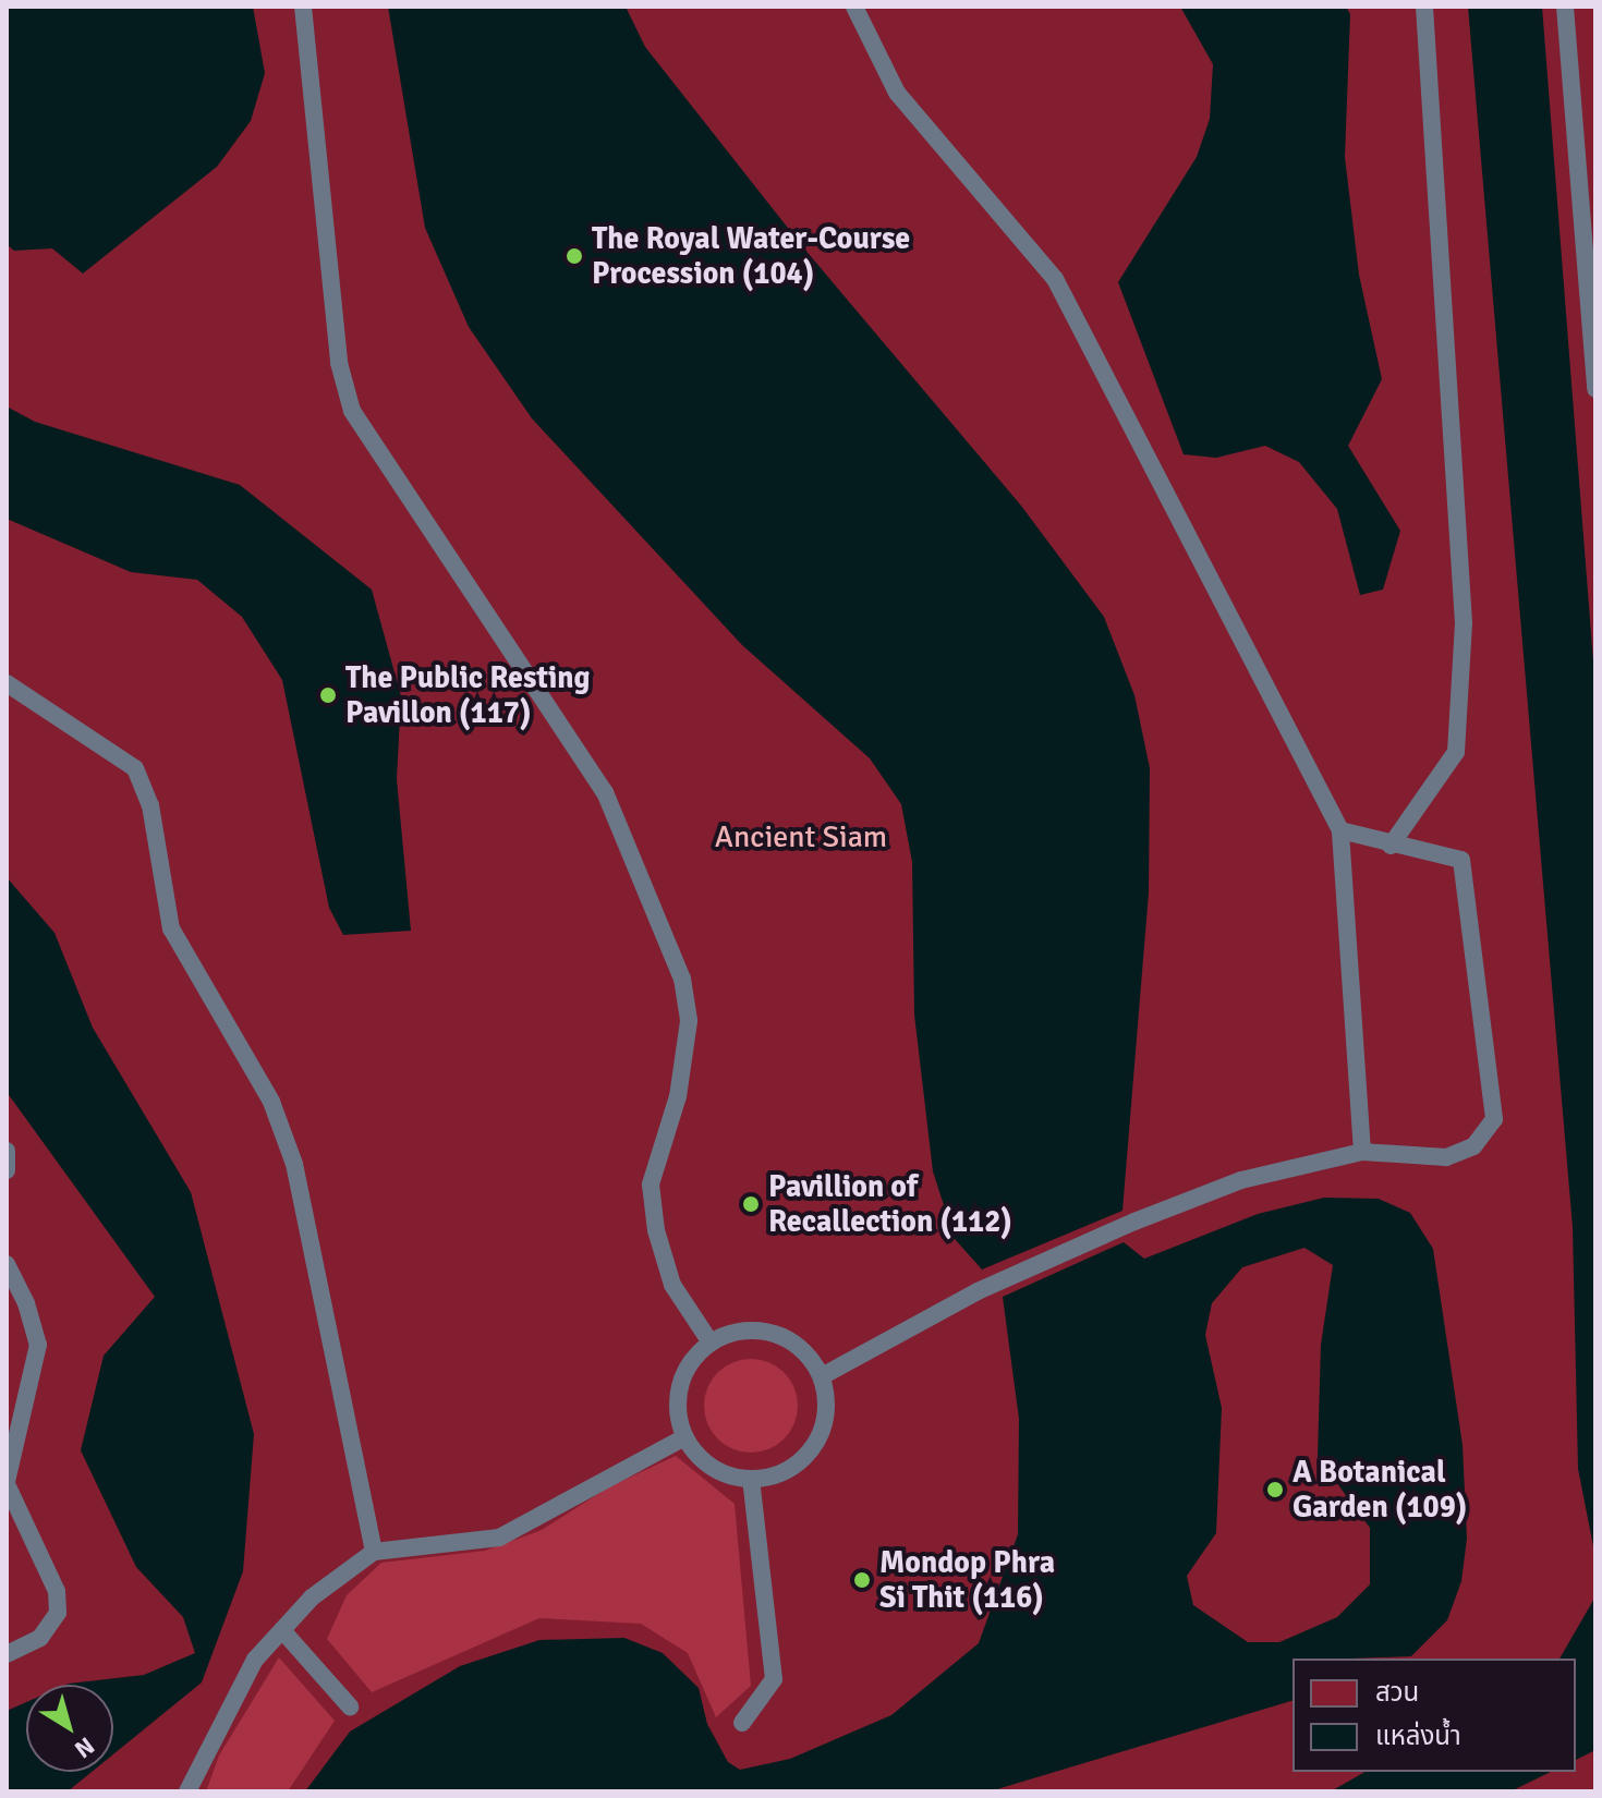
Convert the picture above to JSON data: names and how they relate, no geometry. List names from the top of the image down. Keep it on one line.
{"parks":["Ancient Siam"],"places":["The Royal Water-Course Procession (104)","The Public Resting Pavillon (117)","Pavillion of Recallection (112)","A Botanical Garden (109)","Mondop Phra Si Thit (116)"],"legend":["สวน","แหล่งน้ำ"],"north":"bottom right"}
